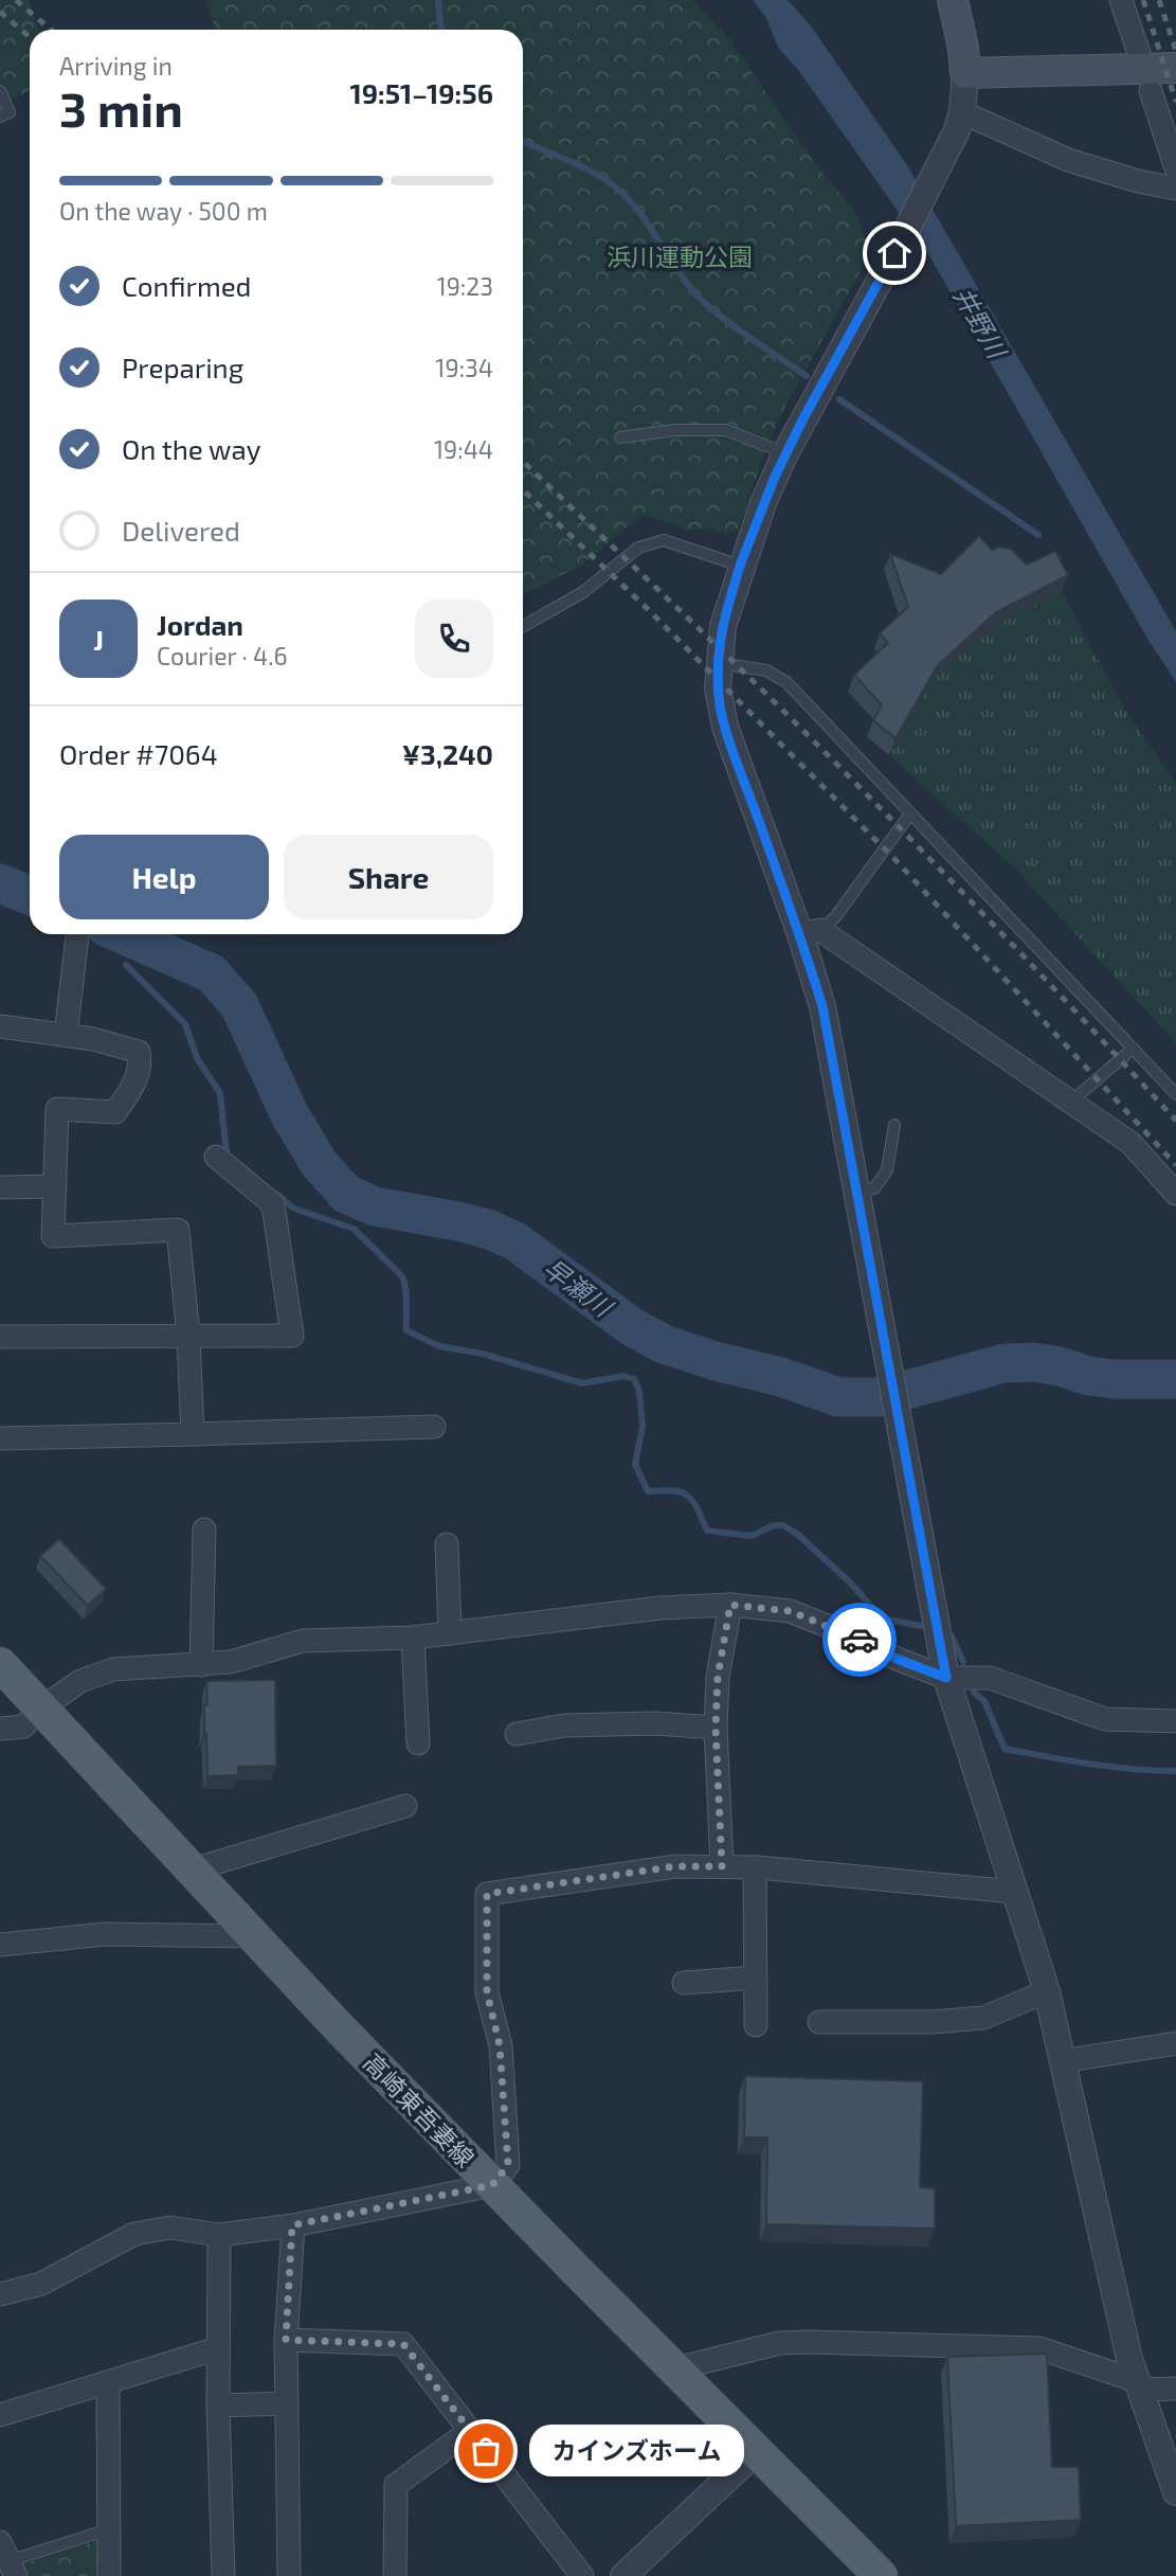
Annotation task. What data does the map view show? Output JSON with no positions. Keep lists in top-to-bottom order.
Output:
{
  "streets": {
    "main road": ["高崎東吾妻線"]
  },
  "water": ["井野川", "早瀬川"],
  "parks": ["浜川運動公園"],
  "places": ["カインズホーム"],
  "page": {
    "heading": ["3 min", "Arriving in", "19:51–19:56"],
    "panel": [
      "Jordan",
      "Courier · 4.6",
      "Order #7064",
      "¥3,240"
    ],
    "bar": "On the way · 500 m",
    "list": [
      ["Confirmed", "19:23"],
      ["Preparing", "19:34"],
      ["On the way", "19:44"],
      "Delivered"
    ],
    "round": "J",
    "buttons": ["Help", "Share"],
    "bubble": "カインズホーム"
  }
}
